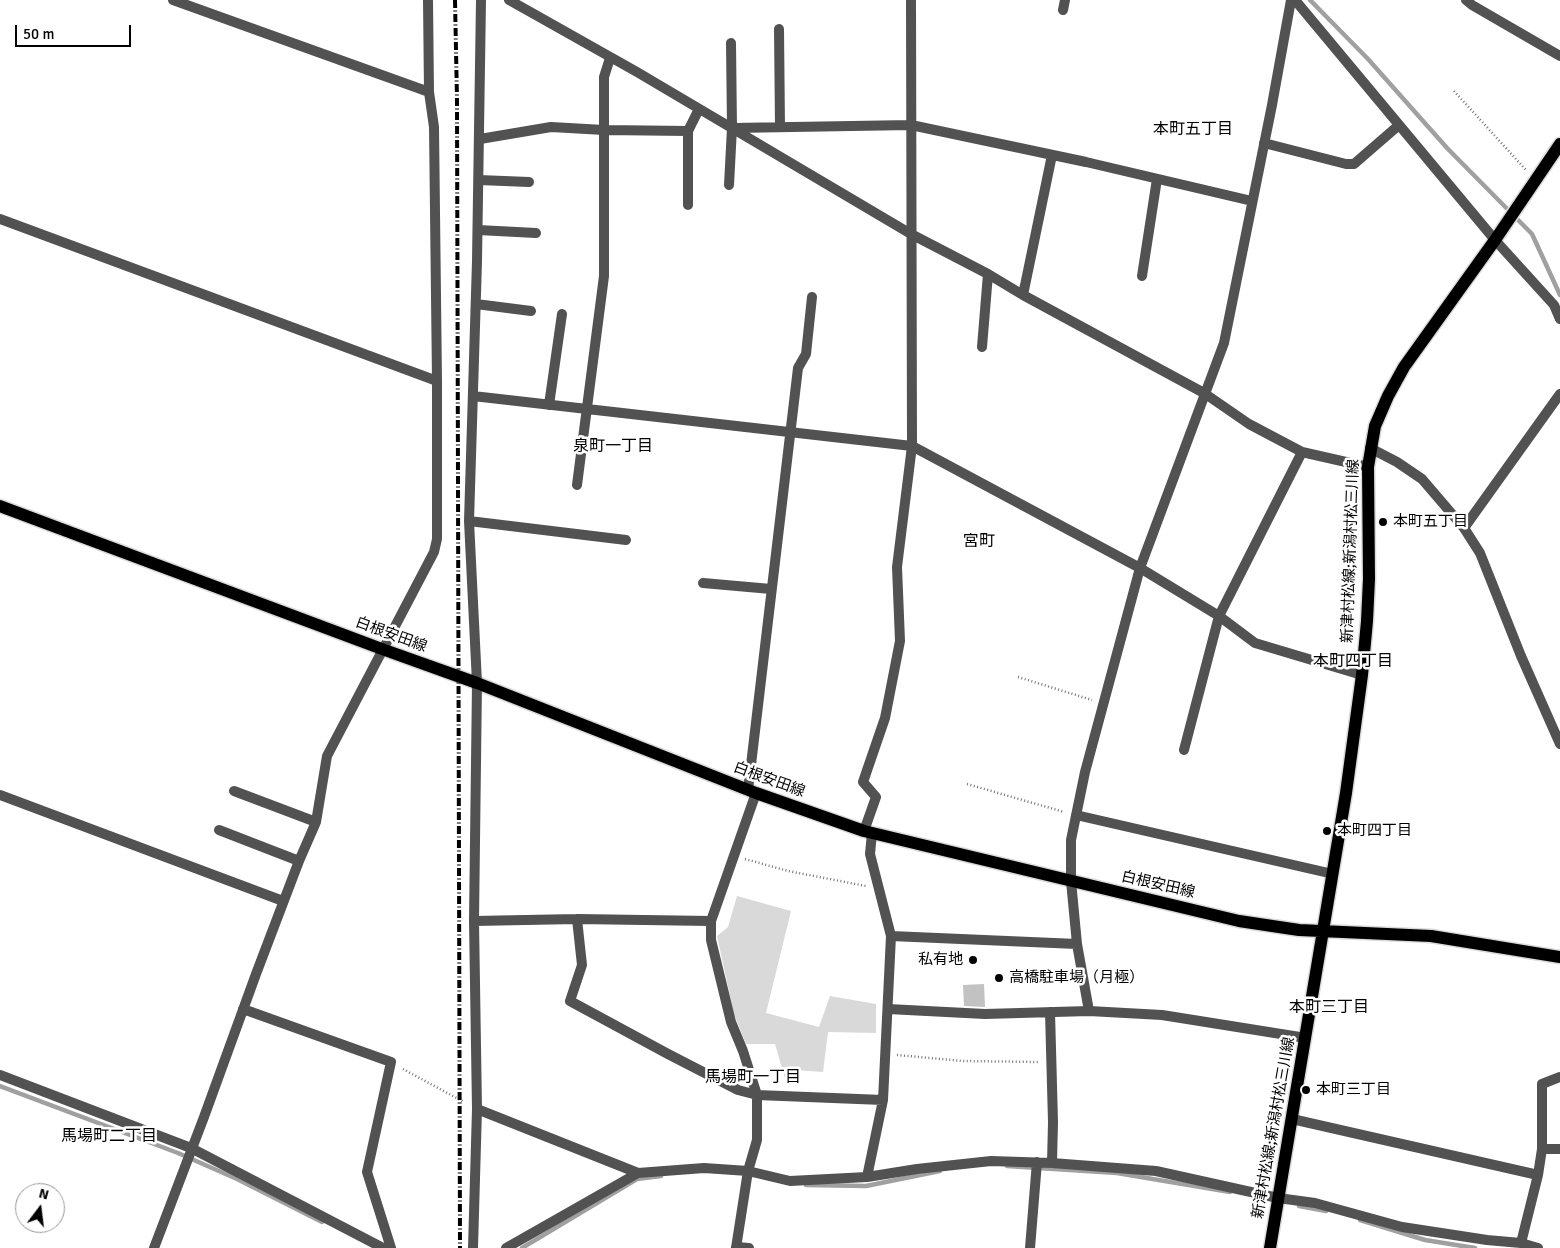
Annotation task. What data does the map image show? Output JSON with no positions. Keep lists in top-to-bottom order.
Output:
{
  "streets": {
    "main road": ["新津村松線;新潟村松三川線", "白根安田線"]
  },
  "crossings": [
    ["新津村松線;新潟村松三川線", "白根安田線"]
  ],
  "districts": [
    "本町五丁目",
    "泉町一丁目",
    "宮町",
    "本町四丁目",
    "本町三丁目",
    "馬場町一丁目",
    "馬場町二丁目"
  ],
  "places": [
    "本町五丁目",
    "本町四丁目",
    "私有地",
    "高橋駐車場（月極）",
    "本町三丁目"
  ],
  "scale_bar": "50 m",
  "north": "top"
}
